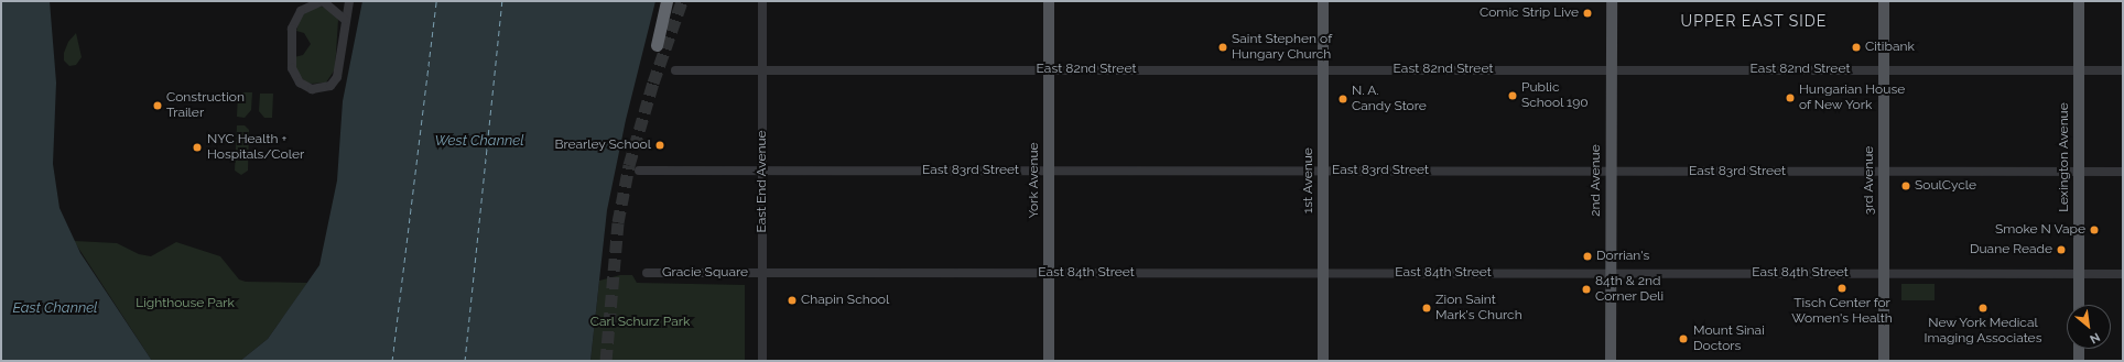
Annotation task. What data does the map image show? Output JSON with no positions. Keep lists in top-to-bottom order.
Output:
{
  "streets": {
    "main road": [
      "Lexington Avenue",
      "York Avenue",
      "1st Avenue",
      "2nd Avenue",
      "3rd Avenue"
    ],
    "street": [
      "East 82nd Street",
      "East 83rd Street",
      "East End Avenue",
      "Gracie Square",
      "East 84th Street"
    ]
  },
  "crossings": [
    ["East 82nd Street", "Lexington Avenue"],
    ["East 82nd Street", "York Avenue"],
    ["East 82nd Street", "1st Avenue"],
    ["East 82nd Street", "2nd Avenue"],
    ["East 82nd Street", "3rd Avenue"],
    ["East 82nd Street", "East End Avenue"],
    ["Lexington Avenue", "East 83rd Street"],
    ["Lexington Avenue", "East 84th Street"],
    ["East 83rd Street", "York Avenue"],
    ["East 83rd Street", "1st Avenue"],
    ["East 83rd Street", "2nd Avenue"],
    ["East 83rd Street", "3rd Avenue"],
    ["East 83rd Street", "East End Avenue"],
    ["York Avenue", "East 84th Street"],
    ["1st Avenue", "East 84th Street"],
    ["2nd Avenue", "East 84th Street"],
    ["3rd Avenue", "East 84th Street"],
    ["East End Avenue", "Gracie Square"],
    ["East End Avenue", "East 84th Street"],
    ["Gracie Square", "East 84th Street"]
  ],
  "districts": ["UPPER EAST SIDE"],
  "water": ["West Channel", "East Channel"],
  "parks": ["Lighthouse Park", "Carl Schurz Park"],
  "places": [
    "Comic Strip Live",
    "Saint Stephen of Hungary Church",
    "Citibank",
    "Public School 190",
    "Hungarian House of New York",
    "N. A. Candy Store",
    "Construction Trailer",
    "Brearley School",
    "NYC Health + Hospitals/Coler",
    "SoulCycle",
    "Smoke N Vape",
    "Duane Reade",
    "Dorrian's",
    "Tisch Center for Women's Health",
    "84th & 2nd Corner Deli",
    "Chapin School",
    "Zion Saint Mark's Church",
    "New York Medical Imaging Associates",
    "Mount Sinai Doctors"
  ],
  "north": "bottom right"
}
